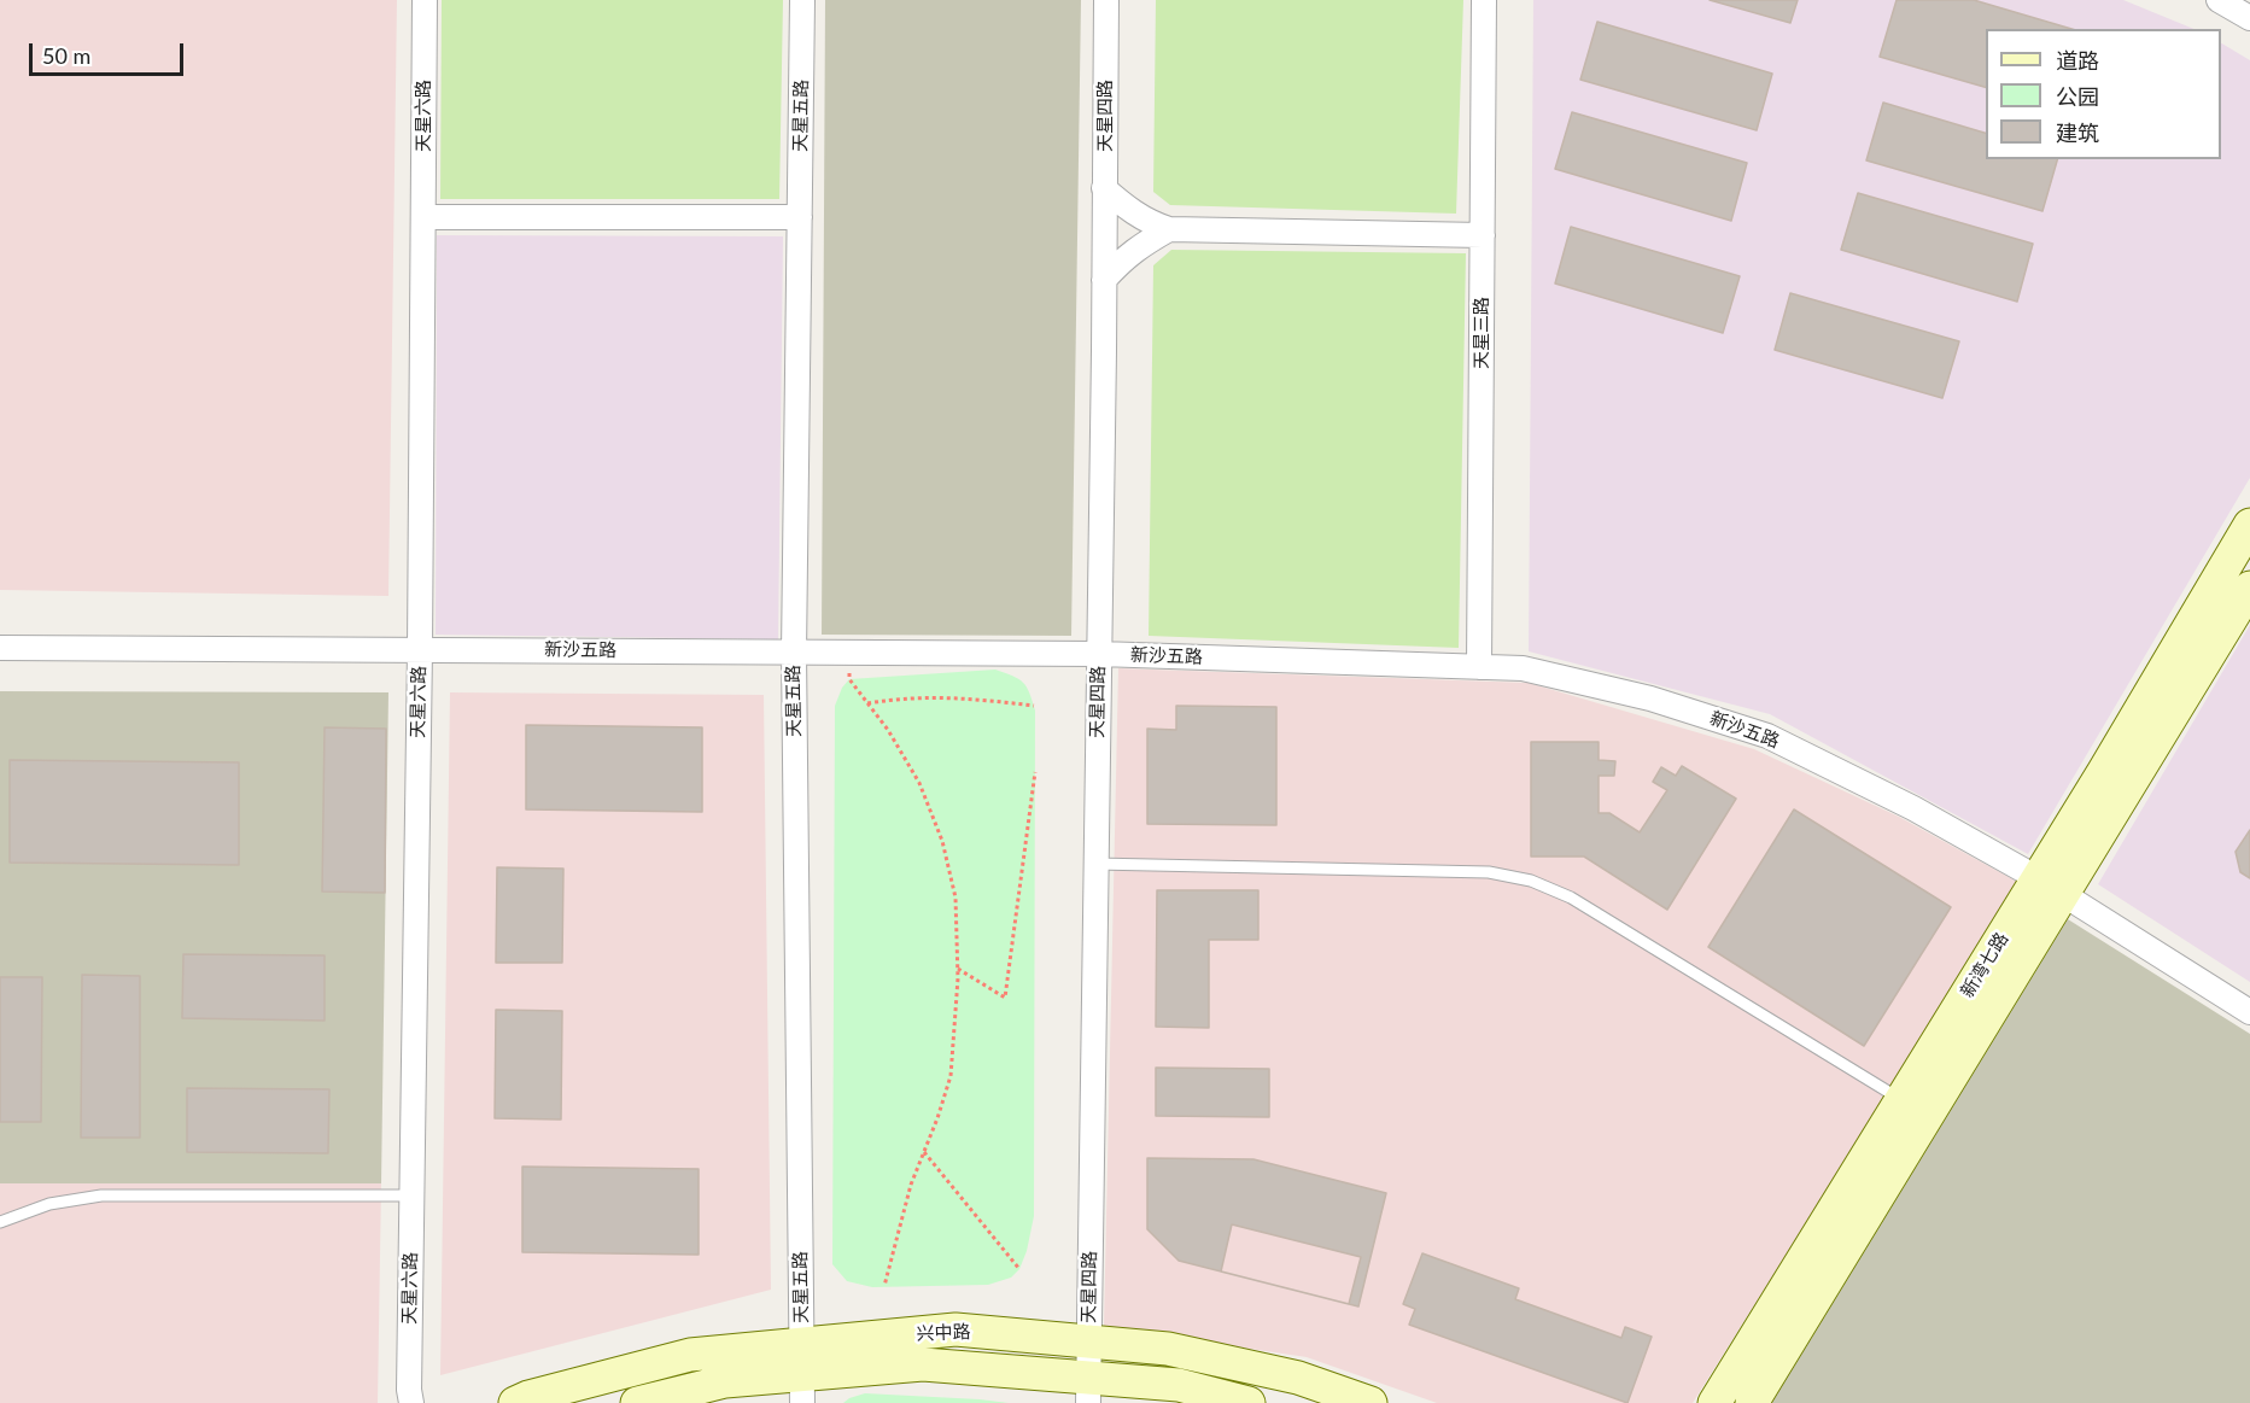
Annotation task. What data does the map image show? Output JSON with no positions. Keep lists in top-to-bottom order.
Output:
{
  "streets": {
    "street": [
      "天星六路",
      "天星五路",
      "天星四路",
      "天星三路",
      "新沙五路",
      "新湾七路",
      "兴中路"
    ]
  },
  "crossings": [
    ["天星六路", "新沙五路"],
    ["天星五路", "新沙五路"],
    ["天星五路", "兴中路"],
    ["天星四路", "新沙五路"],
    ["天星四路", "兴中路"],
    ["天星三路", "新沙五路"],
    ["新沙五路", "新湾七路"]
  ],
  "legend": ["道路", "公园", "建筑"],
  "scale_bar": "50 m"
}
